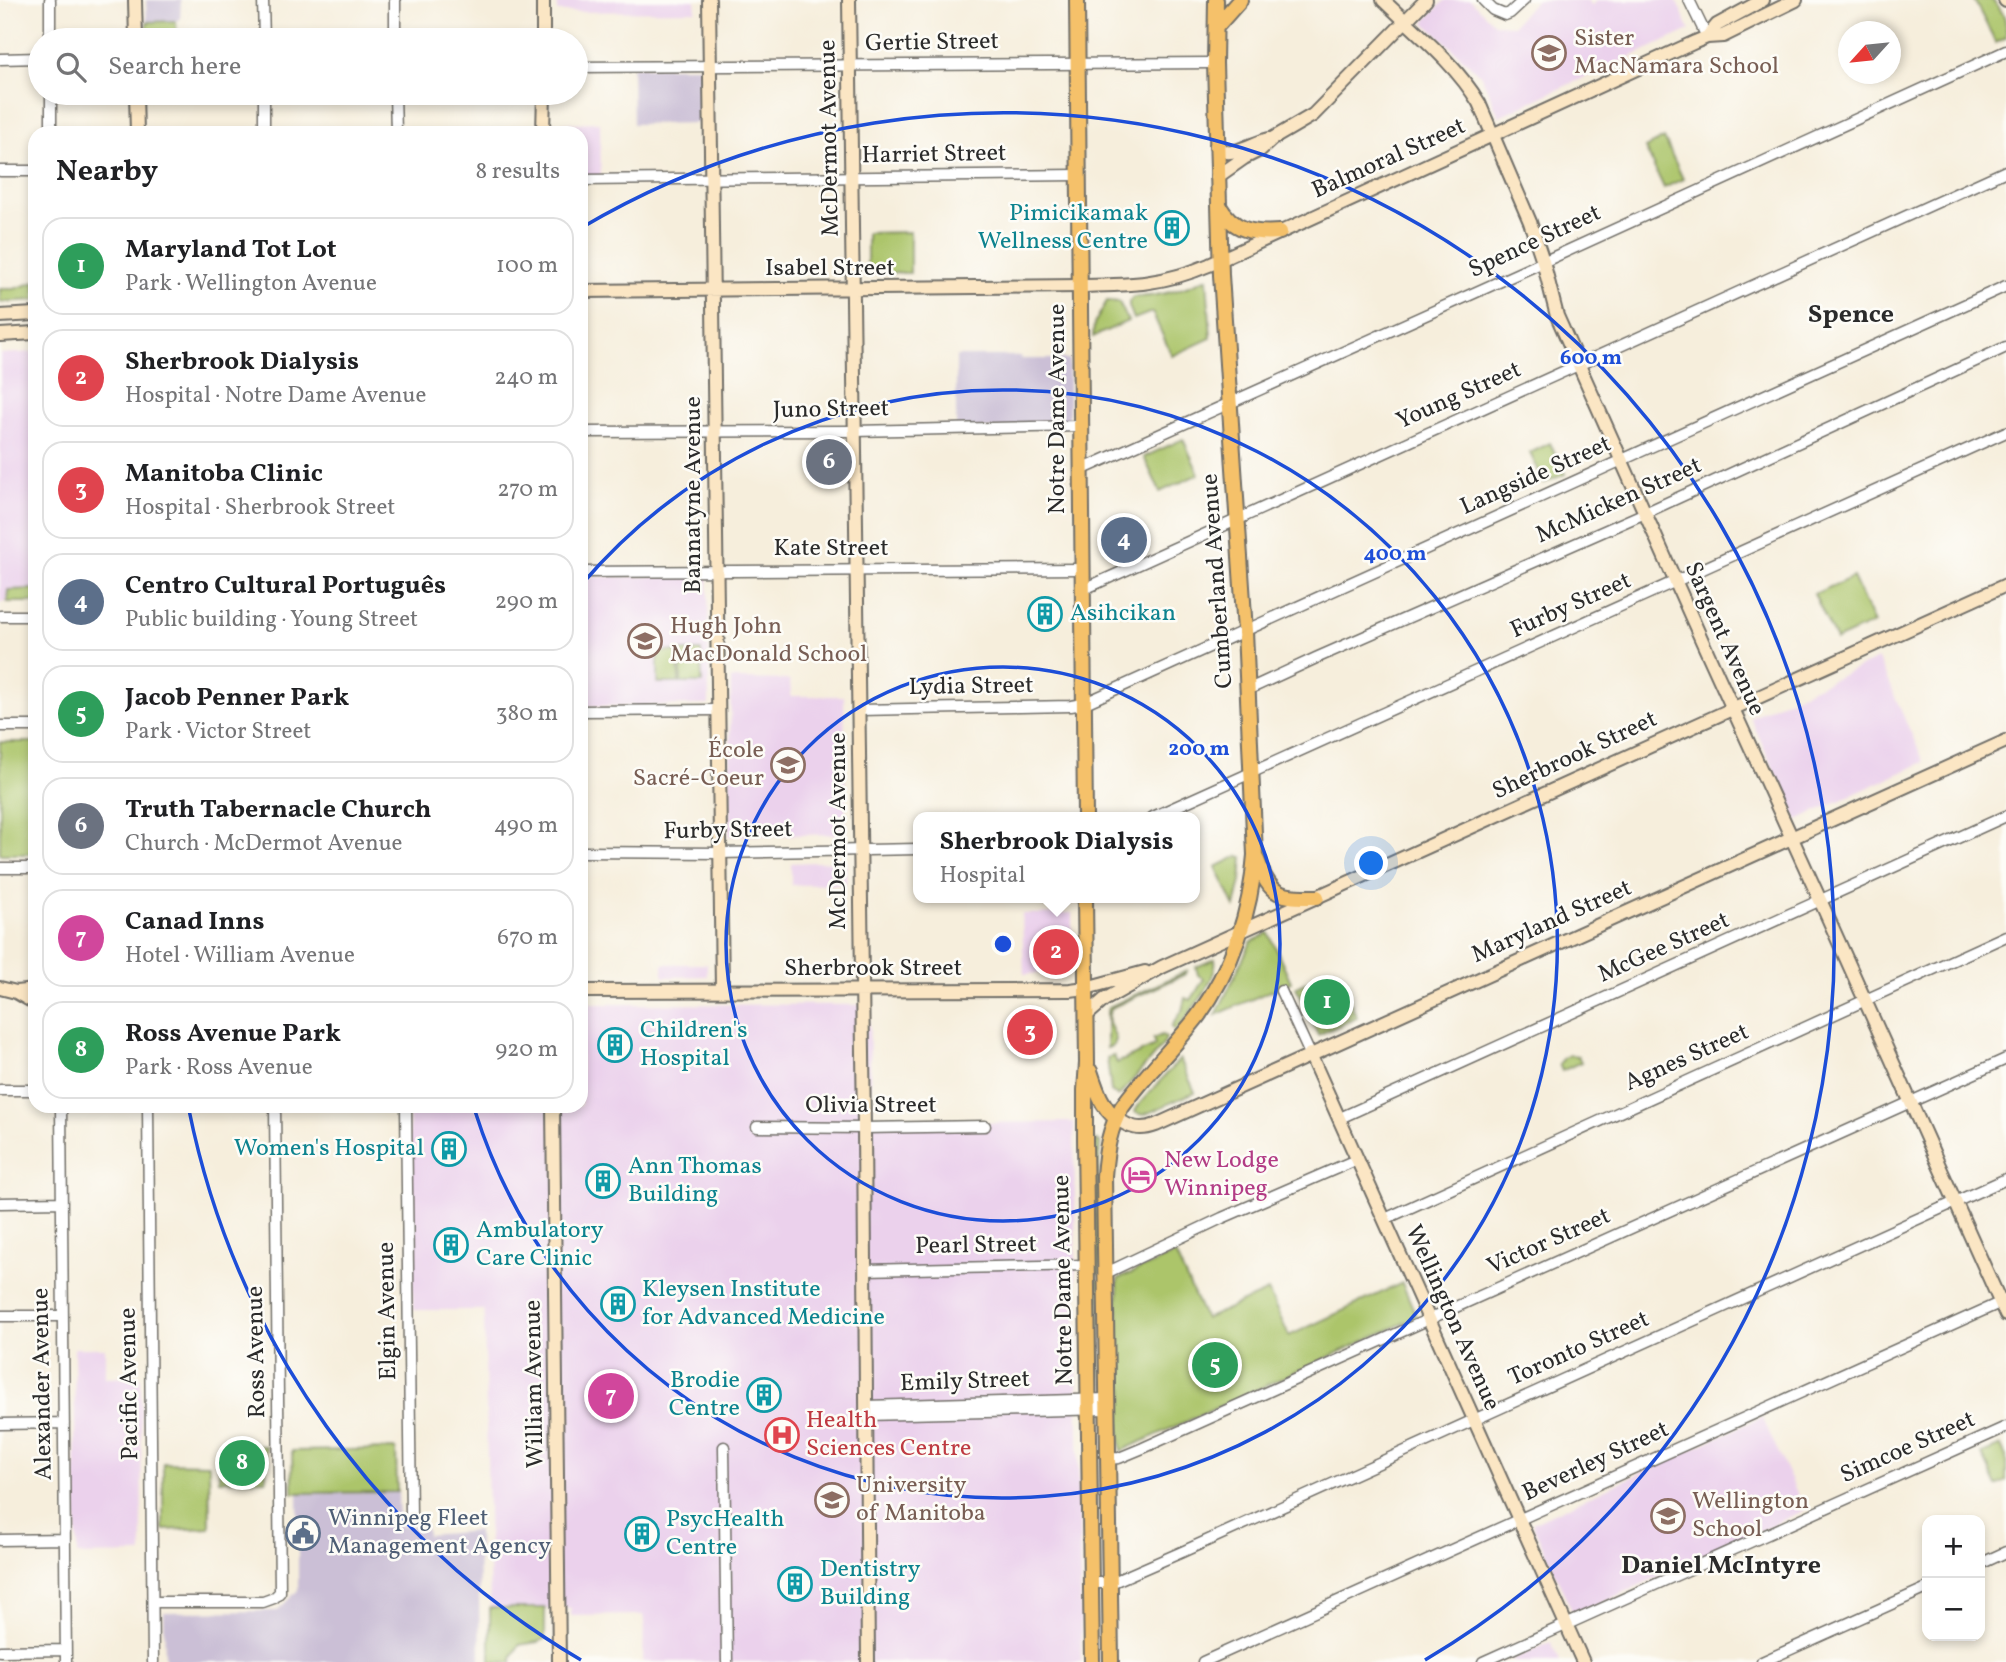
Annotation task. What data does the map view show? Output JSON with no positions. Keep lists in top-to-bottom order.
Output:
{
  "streets": {
    "main road": [
      "McDermot Avenue",
      "Balmoral Street",
      "Isabel Street",
      "Notre Dame Avenue",
      "Bannatyne Avenue",
      "Cumberland Avenue",
      "Sargent Avenue",
      "Sherbrook Street",
      "Maryland Street",
      "Wellington Avenue",
      "William Avenue"
    ],
    "street": [
      "Gertie Street",
      "Harriet Street",
      "Spence Street",
      "Young Street",
      "Juno Street",
      "Langside Street",
      "McMicken Street",
      "Kate Street",
      "Furby Street",
      "Lydia Street",
      "McGee Street",
      "Agnes Street",
      "Olivia Street",
      "Victor Street",
      "Pearl Street",
      "Elgin Avenue",
      "Toronto Street",
      "Ross Avenue",
      "Emily Street",
      "Alexander Avenue",
      "Pacific Avenue",
      "Simcoe Street",
      "Beverley Street"
    ]
  },
  "crossings": [
    ["Gertie Street", "McDermot Avenue"],
    ["Gertie Street", "Notre Dame Avenue"],
    ["Gertie Street", "Bannatyne Avenue"],
    ["Gertie Street", "Cumberland Avenue"],
    ["McDermot Avenue", "Harriet Street"],
    ["McDermot Avenue", "Isabel Street"],
    ["McDermot Avenue", "Juno Street"],
    ["McDermot Avenue", "Kate Street"],
    ["McDermot Avenue", "Furby Street"],
    ["McDermot Avenue", "Lydia Street"],
    ["McDermot Avenue", "Sherbrook Street"],
    ["McDermot Avenue", "Olivia Street"],
    ["McDermot Avenue", "Pearl Street"],
    ["McDermot Avenue", "Emily Street"],
    ["Harriet Street", "Notre Dame Avenue"],
    ["Harriet Street", "Bannatyne Avenue"],
    ["Balmoral Street", "Isabel Street"],
    ["Balmoral Street", "Notre Dame Avenue"],
    ["Balmoral Street", "Cumberland Avenue"],
    ["Balmoral Street", "Sargent Avenue"],
    ["Spence Street", "Notre Dame Avenue"],
    ["Spence Street", "Cumberland Avenue"],
    ["Spence Street", "Sargent Avenue"],
    ["Isabel Street", "Notre Dame Avenue"],
    ["Isabel Street", "Bannatyne Avenue"],
    ["Young Street", "Notre Dame Avenue"],
    ["Young Street", "Cumberland Avenue"],
    ["Young Street", "Sargent Avenue"],
    ["Notre Dame Avenue", "Juno Street"],
    ["Notre Dame Avenue", "Langside Street"],
    ["Notre Dame Avenue", "Kate Street"],
    ["Notre Dame Avenue", "Cumberland Avenue"],
    ["Notre Dame Avenue", "Lydia Street"],
    ["Notre Dame Avenue", "Sherbrook Street"],
    ["Notre Dame Avenue", "Maryland Street"],
    ["Notre Dame Avenue", "Victor Street"],
    ["Notre Dame Avenue", "Pearl Street"],
    ["Notre Dame Avenue", "Toronto Street"],
    ["Notre Dame Avenue", "Emily Street"],
    ["Juno Street", "Bannatyne Avenue"],
    ["Langside Street", "Cumberland Avenue"],
    ["Langside Street", "Sargent Avenue"],
    ["Langside Street", "Lydia Street"],
    ["Bannatyne Avenue", "Kate Street"],
    ["Bannatyne Avenue", "Furby Street"],
    ["Bannatyne Avenue", "Sherbrook Street"],
    ["McMicken Street", "Cumberland Avenue"],
    ["McMicken Street", "Sargent Avenue"],
    ["Cumberland Avenue", "Furby Street"],
    ["Cumberland Avenue", "Sherbrook Street"],
    ["Cumberland Avenue", "Maryland Street"],
    ["Furby Street", "Sargent Avenue"],
    ["Sargent Avenue", "Sherbrook Street"],
    ["Sargent Avenue", "Maryland Street"],
    ["Sargent Avenue", "McGee Street"],
    ["Sargent Avenue", "Agnes Street"],
    ["Sargent Avenue", "Victor Street"],
    ["Sargent Avenue", "Toronto Street"],
    ["Sargent Avenue", "Beverley Street"],
    ["Maryland Street", "Wellington Avenue"],
    ["McGee Street", "Wellington Avenue"],
    ["Agnes Street", "Wellington Avenue"],
    ["Victor Street", "Wellington Avenue"],
    ["Wellington Avenue", "Toronto Street"],
    ["Wellington Avenue", "Simcoe Street"],
    ["Wellington Avenue", "Beverley Street"],
    ["Ross Avenue", "Pacific Avenue"]
  ],
  "districts": ["Spence", "Daniel McIntyre"],
  "places": {
    "school or university": [
      "Sister MacNamara School",
      "Hugh John MacDonald School",
      "École Sacré-Coeur",
      "University of Manitoba",
      "Wellington School"
    ],
    "building": [
      "Pimicikamak Wellness Centre",
      "Asihcikan",
      "Children's Hospital",
      "Women's Hospital",
      "Ann Thomas Building",
      "Ambulatory Care Clinic",
      "Kleysen Institute for Advanced Medicine",
      "Brodie Centre",
      "PsycHealth Centre",
      "Dentistry Building"
    ],
    "hotel": ["New Lodge Winnipeg"],
    "hospital": ["Health Sciences Centre"],
    "public building": ["Winnipeg Fleet Management Agency"]
  },
  "north": "bottom left",
  "page": {
    "search": "Search here",
    "heading": ["Nearby", "8 results"],
    "list": [
      {
        "mark": "1",
        "name": "Maryland Tot Lot",
        "note": "Park · Wellington Avenue",
        "value": "100 m"
      },
      {
        "mark": "2",
        "name": "Sherbrook Dialysis",
        "note": "Hospital · Notre Dame Avenue",
        "value": "240 m"
      },
      {
        "mark": "3",
        "name": "Manitoba Clinic",
        "note": "Hospital · Sherbrook Street",
        "value": "270 m"
      },
      {
        "mark": "4",
        "name": "Centro Cultural Português",
        "note": "Public building · Young Street",
        "value": "290 m"
      },
      {
        "mark": "5",
        "name": "Jacob Penner Park",
        "note": "Park · Victor Street",
        "value": "380 m"
      },
      {
        "mark": "6",
        "name": "Truth Tabernacle Church",
        "note": "Church · McDermot Avenue",
        "value": "490 m"
      },
      {
        "mark": "7",
        "name": "Canad Inns",
        "note": "Hotel · William Avenue",
        "value": "670 m"
      },
      {
        "mark": "8",
        "name": "Ross Avenue Park",
        "note": "Park · Ross Avenue",
        "value": "920 m"
      }
    ],
    "pins": [
      "6",
      "4",
      "2",
      "1",
      "3",
      "5",
      "7",
      "8"
    ],
    "popup": ["Sherbrook Dialysis", "Hospital"],
    "map_buttons": ["+", "−"]
  },
  "rings": ["600 m", "400 m", "200 m"]
}
